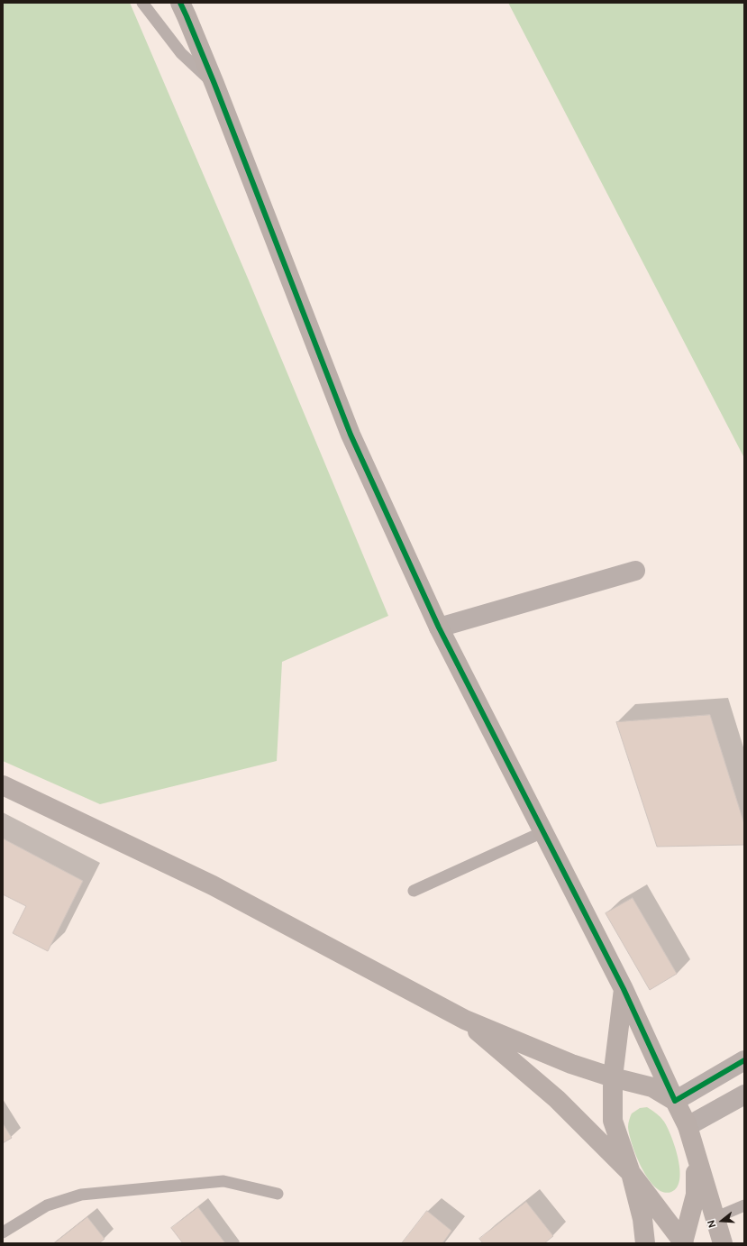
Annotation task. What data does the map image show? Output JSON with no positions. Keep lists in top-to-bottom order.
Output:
{
  "north": "left"
}
